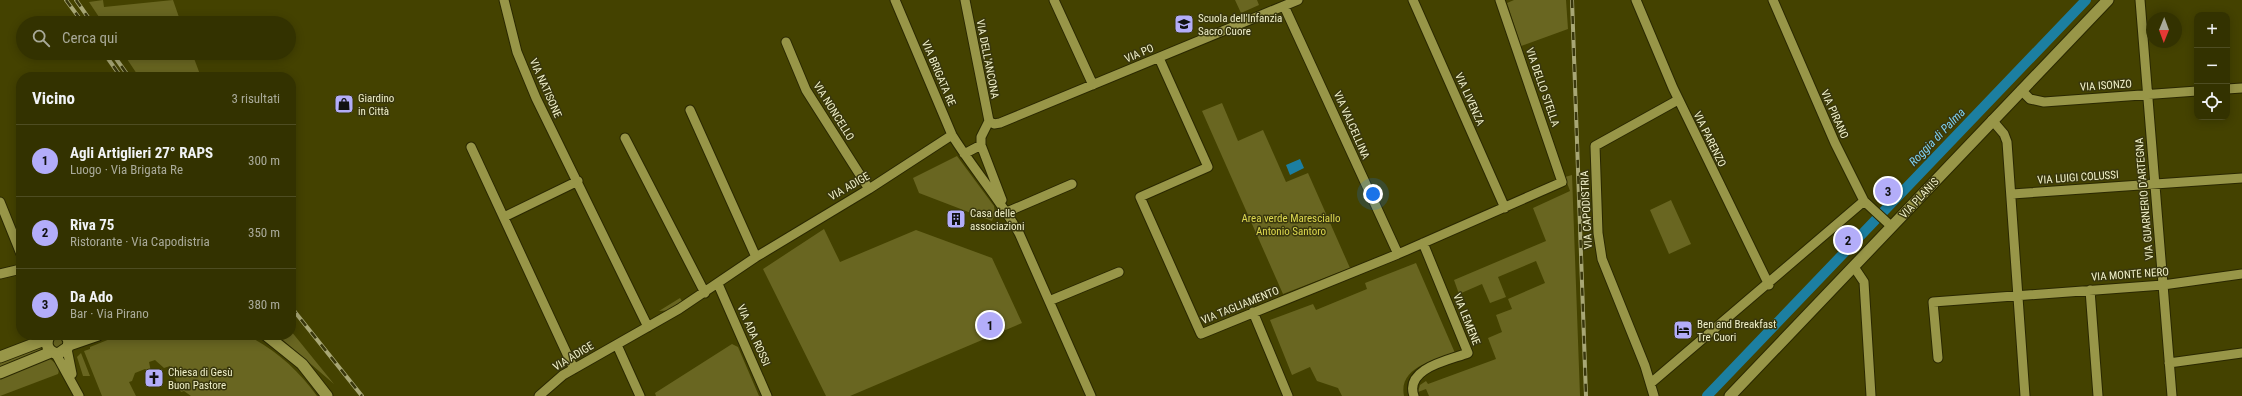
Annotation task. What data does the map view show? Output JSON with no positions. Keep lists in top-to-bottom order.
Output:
{
  "streets": {
    "street": [
      "VIA PO",
      "VIA DELL'ANCONA",
      "VIA BRIGATA RE",
      "VIA ISONZO",
      "VIA DELLO STELLA",
      "VIA NATISONE",
      "VIA LIVENZA",
      "VIA NONCELLO",
      "VIA PIRANO",
      "VIA VALCELLINA",
      "VIA PARENZO",
      "VIA LUIGI COLUSSI",
      "VIA ADIGE",
      "VIA PLANIS",
      "VIA GUARNERIO D'ARTEGNA",
      "VIA CAPODISTRIA",
      "VIA MONTE NERO",
      "VIA TAGLIAMENTO",
      "VIA LEMENE",
      "VIA ADA ROSSI"
    ]
  },
  "crossings": [
    ["VIA PO", "VIA DELL'ANCONA"],
    ["VIA PO", "VIA VALCELLINA"],
    ["VIA PO", "VIA TAGLIAMENTO"],
    ["VIA BRIGATA RE", "VIA ADIGE"],
    ["VIA ISONZO", "VIA PLANIS"],
    ["VIA ISONZO", "VIA GUARNERIO D'ARTEGNA"],
    ["VIA DELLO STELLA", "VIA TAGLIAMENTO"],
    ["VIA NATISONE", "VIA ADIGE"],
    ["VIA LIVENZA", "VIA TAGLIAMENTO"],
    ["VIA NONCELLO", "VIA ADIGE"],
    ["VIA PIRANO", "VIA PLANIS"],
    ["VIA VALCELLINA", "VIA TAGLIAMENTO"],
    ["VIA PARENZO", "VIA CAPODISTRIA"],
    ["VIA LUIGI COLUSSI", "VIA GUARNERIO D'ARTEGNA"],
    ["VIA ADIGE", "VIA ADA ROSSI"],
    ["VIA GUARNERIO D'ARTEGNA", "VIA MONTE NERO"],
    ["VIA TAGLIAMENTO", "VIA LEMENE"]
  ],
  "water": ["Roggia di Palma"],
  "parks": ["Area verde Maresciallo Antonio Santoro"],
  "places": {
    "school or university": ["Scuola dell'Infanzia Sacro Cuore"],
    "shop": ["Giardino in Città"],
    "building": ["Casa delle associazioni"],
    "hotel": ["Ben and Breakfast Tre Cuori"],
    "church": ["Chiesa di Gesù Buon Pastore"]
  },
  "north": "bottom",
  "page": {
    "map_buttons": ["+", "−"],
    "search": "Cerca qui",
    "heading": ["Vicino", "3 risultati"],
    "list": [
      {
        "mark": "1",
        "name": "Agli Artiglieri 27° RAPS",
        "note": "Luogo · Via Brigata Re",
        "value": "300 m"
      },
      {
        "mark": "2",
        "name": "Riva 75",
        "note": "Ristorante · Via Capodistria",
        "value": "350 m"
      },
      {
        "mark": "3",
        "name": "Da Ado",
        "note": "Bar · Via Pirano",
        "value": "380 m"
      }
    ],
    "pins": ["3", "2", "1"]
  }
}
